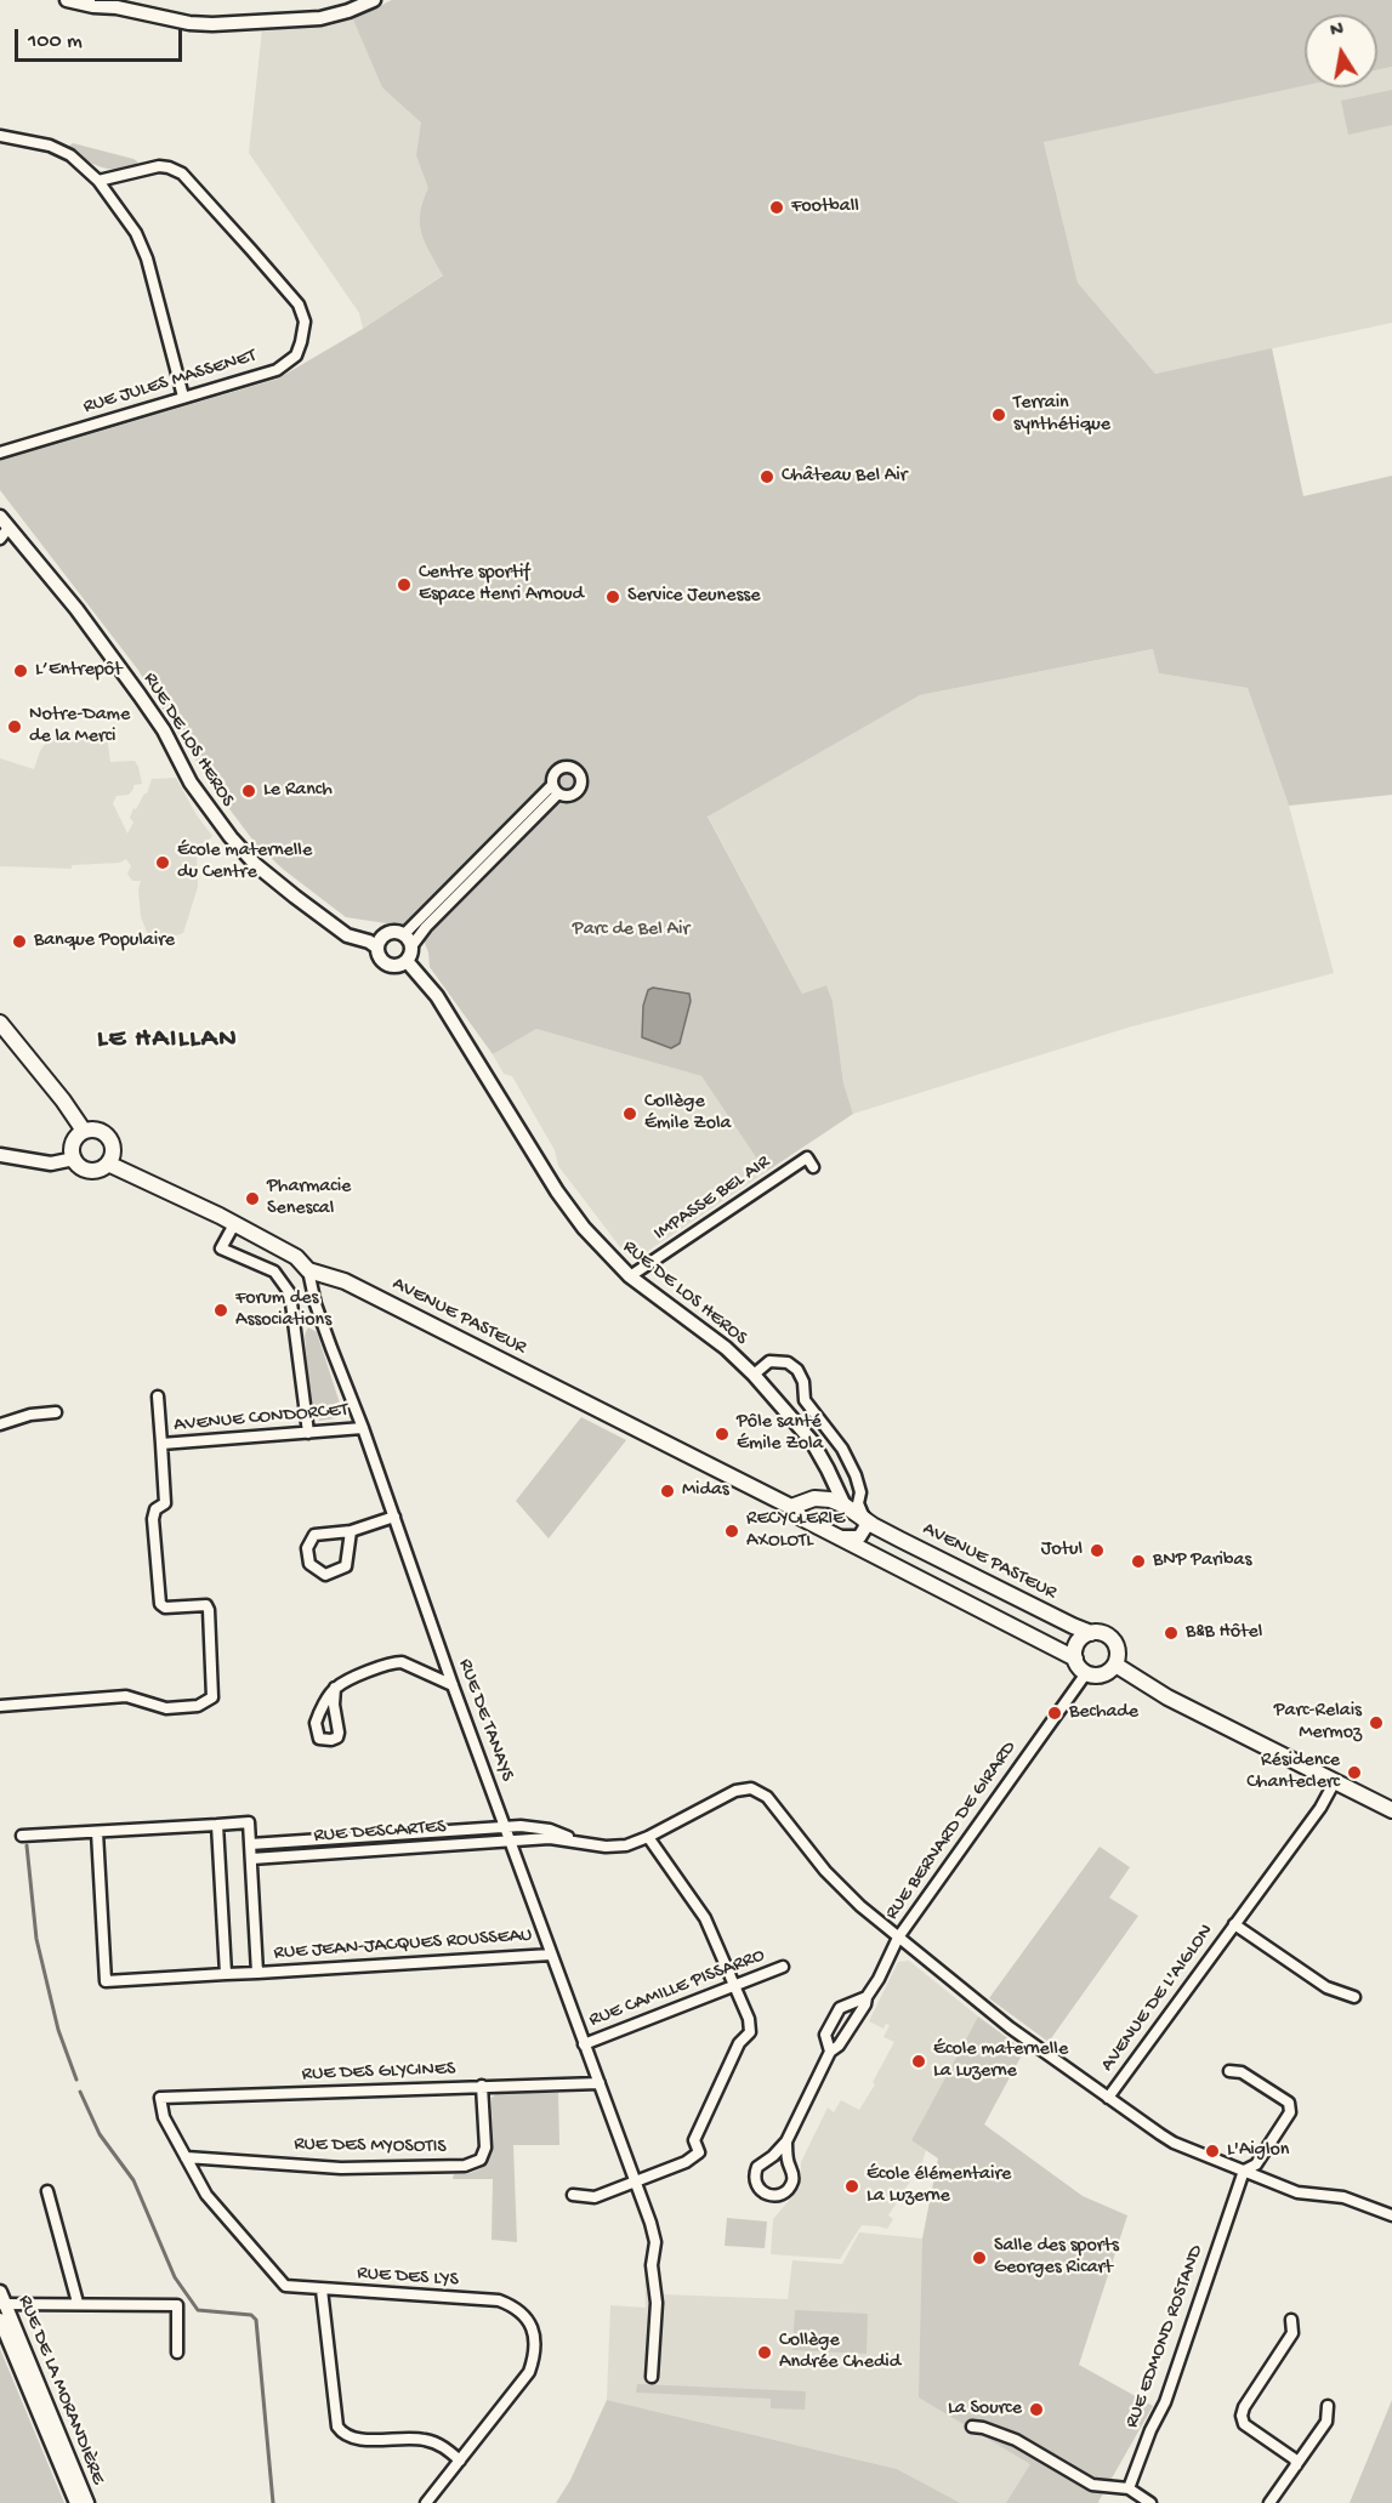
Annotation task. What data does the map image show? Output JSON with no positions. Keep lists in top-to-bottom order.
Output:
{
  "streets": {
    "main road": ["AVENUE PASTEUR"],
    "street": [
      "RUE JULES MASSENET",
      "RUE DE LOS HEROS",
      "IMPASSE BEL AIR",
      "AVENUE CONDORCET",
      "RUE DE TANAYS",
      "RUE BERNARD DE GIRARD",
      "RUE DESCARTES",
      "RUE JEAN-JACQUES ROUSSEAU",
      "RUE CAMILLE PISSARRO",
      "AVENUE DE L'AIGLON",
      "RUE DES GLYCINES",
      "RUE DES MYOSOTIS",
      "RUE DES LYS",
      "RUE EDMOND ROSTAND",
      "RUE DE LA MORANDIÈRE"
    ]
  },
  "crossings": [
    ["RUE DE LOS HEROS", "IMPASSE BEL AIR"],
    ["RUE DE LOS HEROS", "AVENUE PASTEUR"],
    ["AVENUE PASTEUR", "RUE DE TANAYS"],
    ["AVENUE PASTEUR", "RUE BERNARD DE GIRARD"],
    ["AVENUE CONDORCET", "RUE DE TANAYS"],
    ["RUE DE TANAYS", "RUE DESCARTES"],
    ["RUE DE TANAYS", "RUE JEAN-JACQUES ROUSSEAU"],
    ["RUE DE TANAYS", "RUE CAMILLE PISSARRO"],
    ["RUE DE TANAYS", "RUE DES GLYCINES"],
    ["RUE BERNARD DE GIRARD", "AVENUE DE L'AIGLON"],
    ["AVENUE DE L'AIGLON", "RUE EDMOND ROSTAND"],
    ["RUE DES GLYCINES", "RUE DES MYOSOTIS"],
    ["RUE DES GLYCINES", "RUE DES LYS"],
    ["RUE DES MYOSOTIS", "RUE DES LYS"]
  ],
  "districts": ["LE HAILLAN"],
  "parks": ["Parc de Bel Air"],
  "places": [
    "Football",
    "Terrain synthétique",
    "Château Bel Air",
    "Centre sportif Espace Henri Arnoud",
    "Service Jeunesse",
    "L’Entrepôt",
    "Notre-Dame de la Merci",
    "Le Ranch",
    "École maternelle du Centre",
    "Banque Populaire",
    "Collège Émile Zola",
    "Pharmacie Senescal",
    "Forum des Associations",
    "Pôle santé Émile Zola",
    "Midas",
    "RECYCLERIE AXOLOTL",
    "Jotul",
    "BNP Paribas",
    "B&B Hôtel",
    "Bechade",
    "Parc-Relais Mermoz",
    "Résidence Chanteclerc",
    "École maternelle La Luzerne",
    "L'Aiglon",
    "École élémentaire La Luzerne",
    "Salle des sports Georges Ricart",
    "Collège Andrée Chedid",
    "La Source"
  ],
  "scale_bar": "100 m",
  "north": "top"
}
